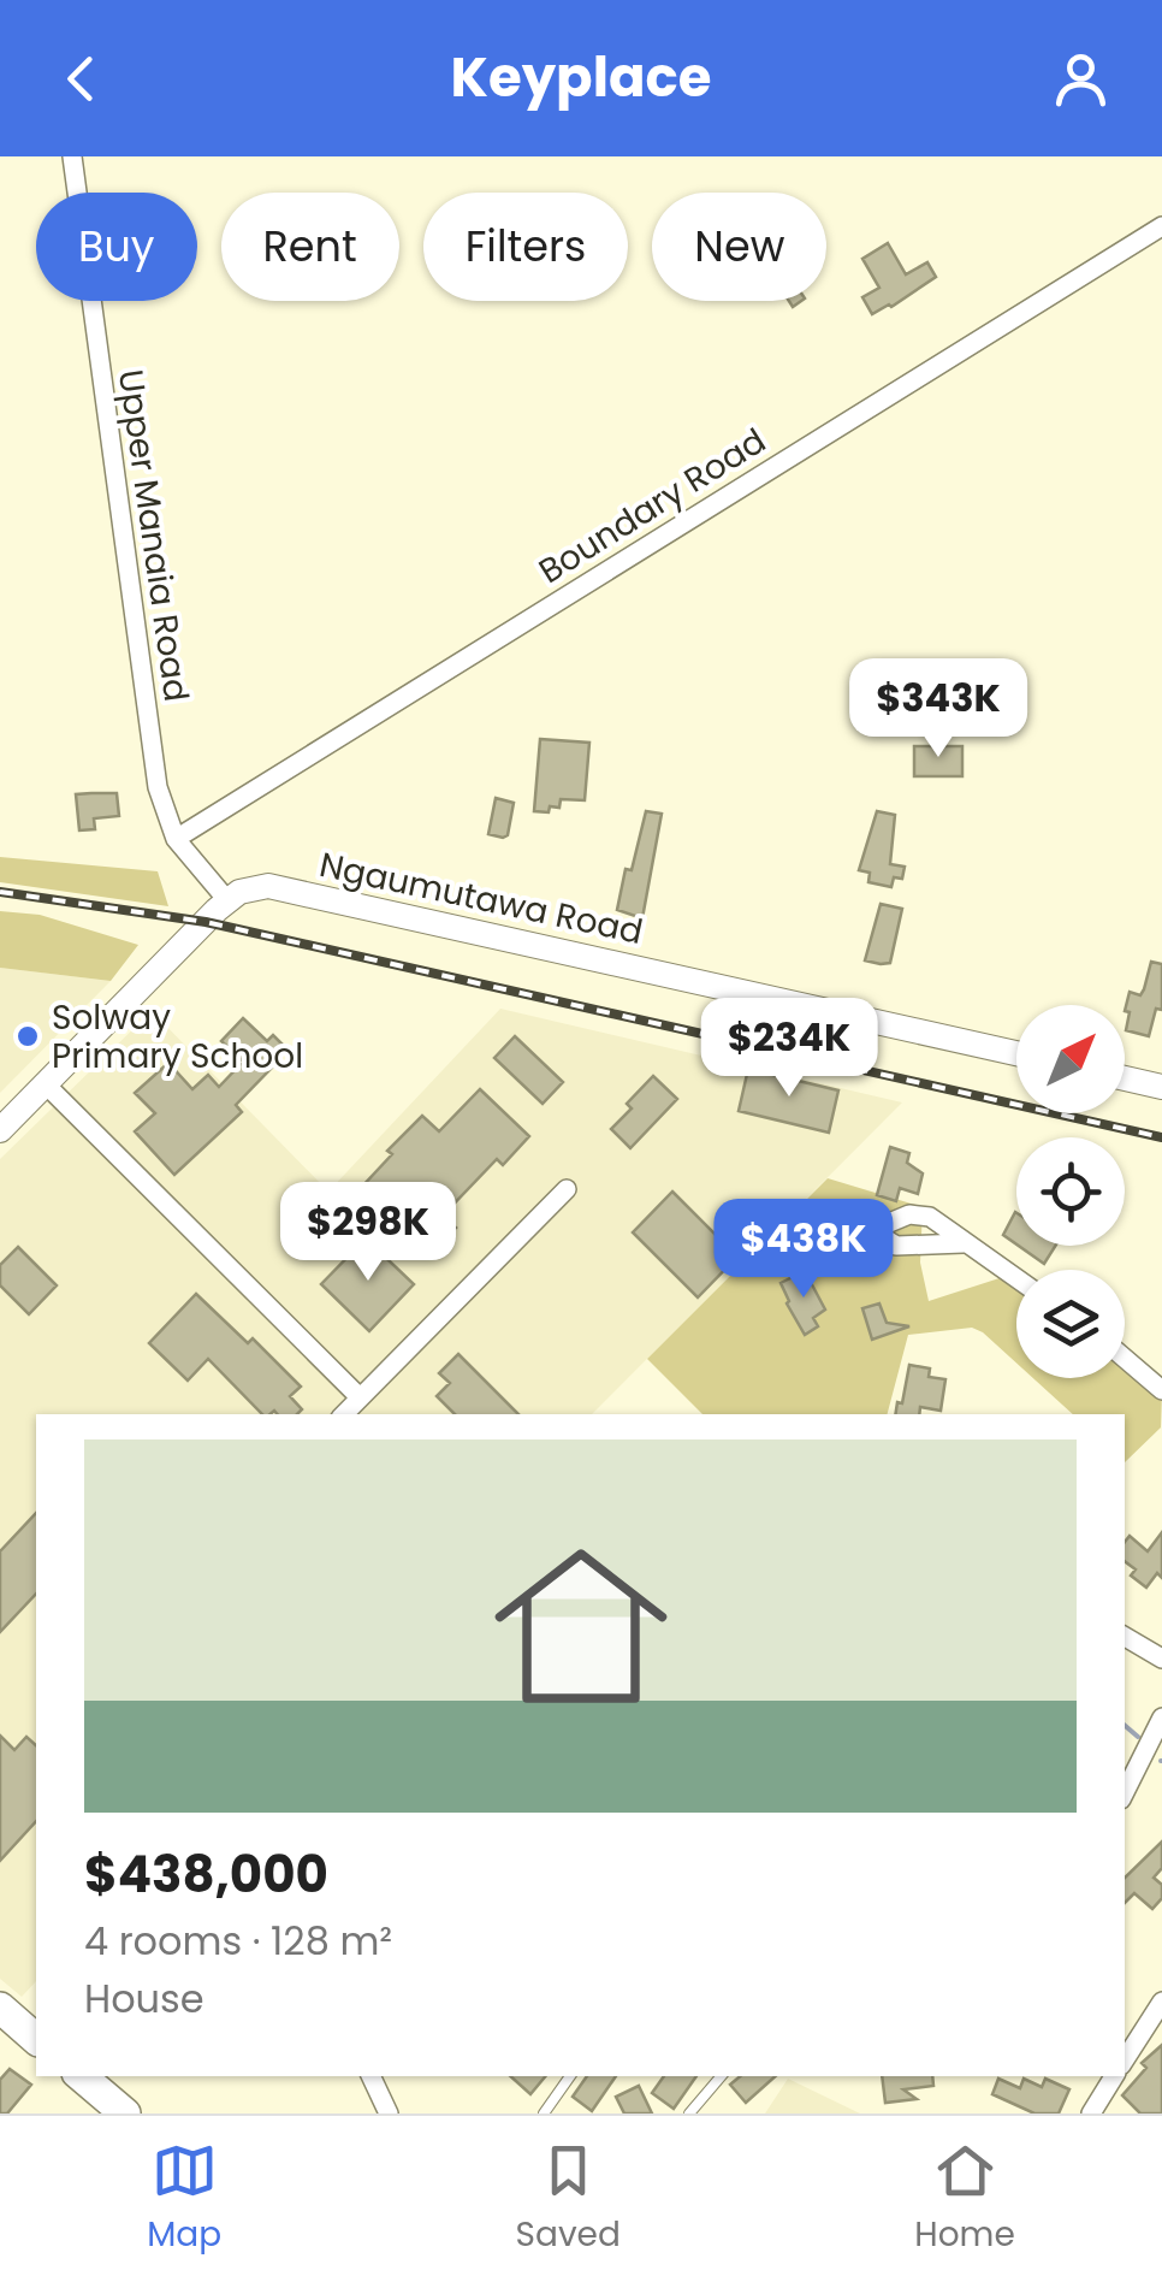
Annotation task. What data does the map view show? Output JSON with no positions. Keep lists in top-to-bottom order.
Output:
{
  "streets": {
    "main road": ["Ngaumutawa Road"],
    "street": ["Boundary Road", "Upper Manaia Road"]
  },
  "crossings": [
    ["Boundary Road", "Upper Manaia Road"],
    ["Upper Manaia Road", "Ngaumutawa Road"]
  ],
  "places": ["Solway Primary School"],
  "north": "top right",
  "page": {
    "header": "Keyplace",
    "chip": [
      "Buy",
      "Rent",
      "Filters",
      "New"
    ],
    "price": [
      "$343K",
      "$234K",
      "$298K",
      "$438K"
    ],
    "list": [
      {
        "name": "$438,000",
        "note": "4 rooms · 128 m² · House"
      }
    ],
    "tabs": ["Map", "Saved", "Home"]
  }
}
